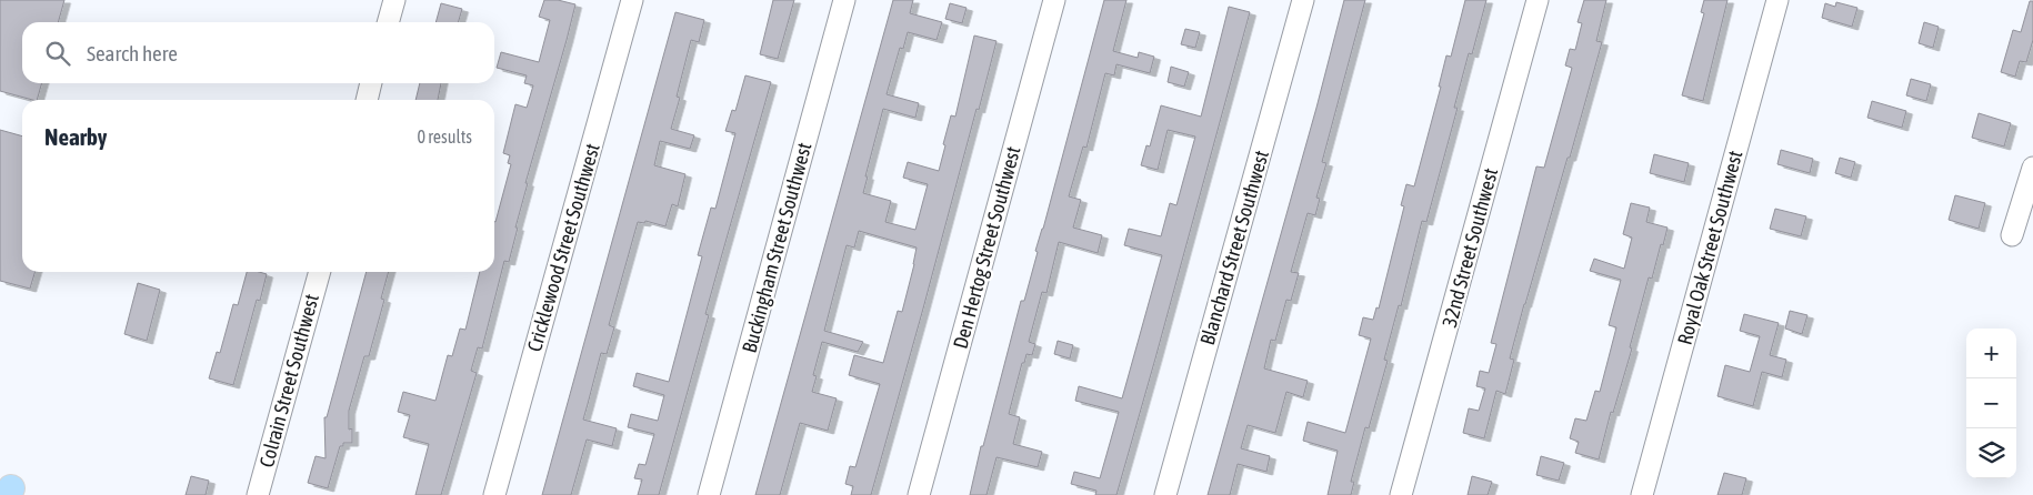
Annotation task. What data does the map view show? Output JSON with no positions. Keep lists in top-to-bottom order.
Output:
{
  "streets": {
    "street": [
      "Cricklewood Street Southwest",
      "Buckingham Street Southwest",
      "Den Hertog Street Southwest",
      "Blanchard Street Southwest",
      "32nd Street Southwest",
      "Royal Oak Street Southwest",
      "Colrain Street Southwest"
    ]
  },
  "page": {
    "search": "Search here",
    "heading": ["Nearby", "0 results"],
    "map_buttons": ["+", "−"]
  }
}
